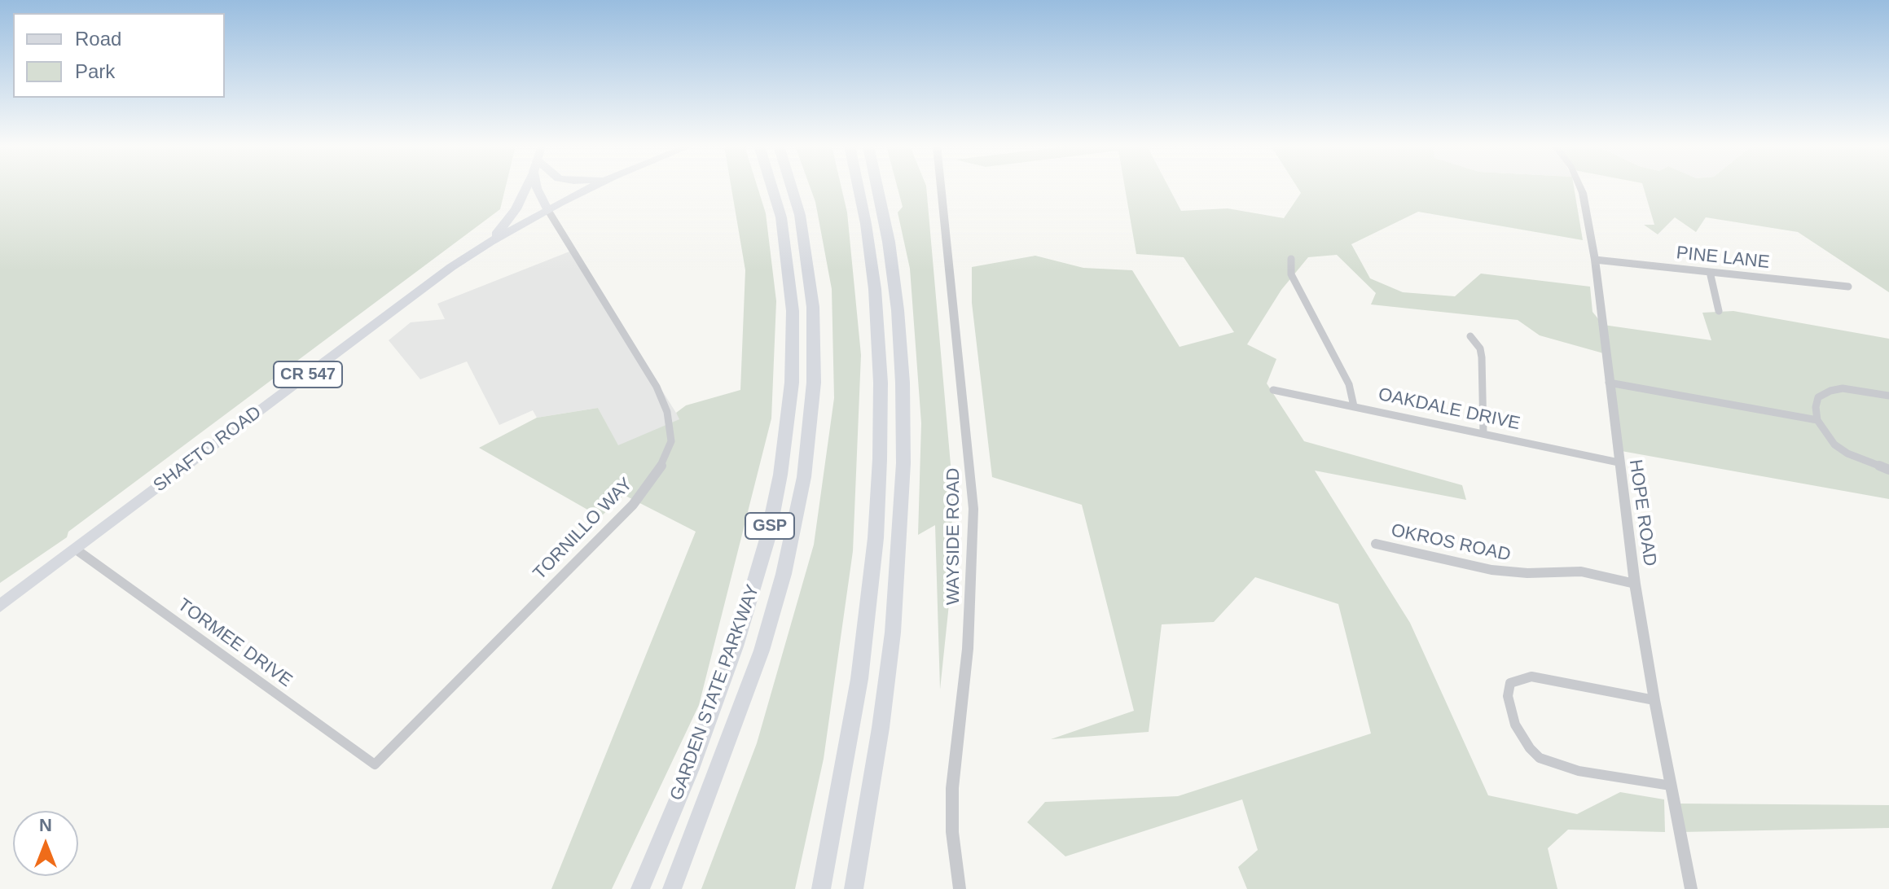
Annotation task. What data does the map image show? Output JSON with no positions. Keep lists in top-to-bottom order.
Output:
{
  "streets": {
    "highway": ["GSP", "GARDEN STATE PARKWAY"],
    "main road": ["CR 547", "SHAFTO ROAD"],
    "street": [
      "PINE LANE",
      "OAKDALE DRIVE",
      "HOPE ROAD",
      "TORNILLO WAY",
      "WAYSIDE ROAD",
      "OKROS ROAD",
      "TORMEE DRIVE"
    ]
  },
  "crossings": [
    ["PINE LANE", "HOPE ROAD"],
    ["CR 547", "SHAFTO ROAD"],
    ["CR 547", "TORNILLO WAY"],
    ["OAKDALE DRIVE", "HOPE ROAD"],
    ["SHAFTO ROAD", "TORNILLO WAY"],
    ["SHAFTO ROAD", "TORMEE DRIVE"],
    ["HOPE ROAD", "OKROS ROAD"],
    ["TORNILLO WAY", "TORMEE DRIVE"]
  ],
  "legend": ["Road", "Park"],
  "north": "top"
}
